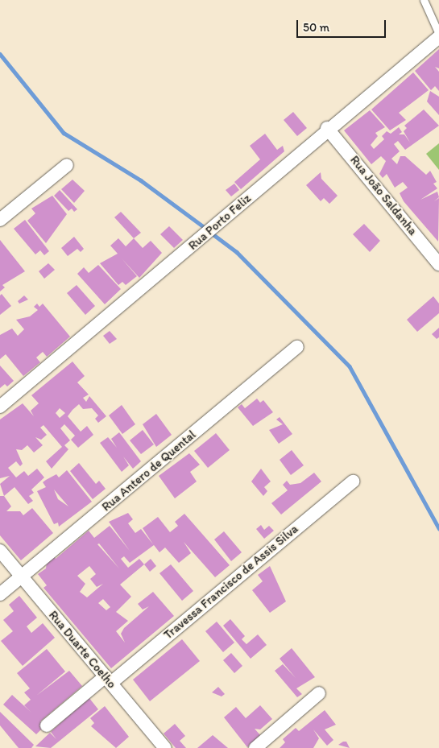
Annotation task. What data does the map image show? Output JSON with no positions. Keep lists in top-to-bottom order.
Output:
{
  "streets": {
    "street": [
      "Rua João Saldanha",
      "Rua Porto Feliz",
      "Rua Antero de Quental",
      "Travessa Francisco de Assis Silva",
      "Rua Duarte Coelho"
    ]
  },
  "crossings": [
    ["Rua João Saldanha", "Rua Porto Feliz"],
    ["Rua Antero de Quental", "Rua Duarte Coelho"],
    ["Travessa Francisco de Assis Silva", "Rua Duarte Coelho"]
  ],
  "scale_bar": "50 m"
}
